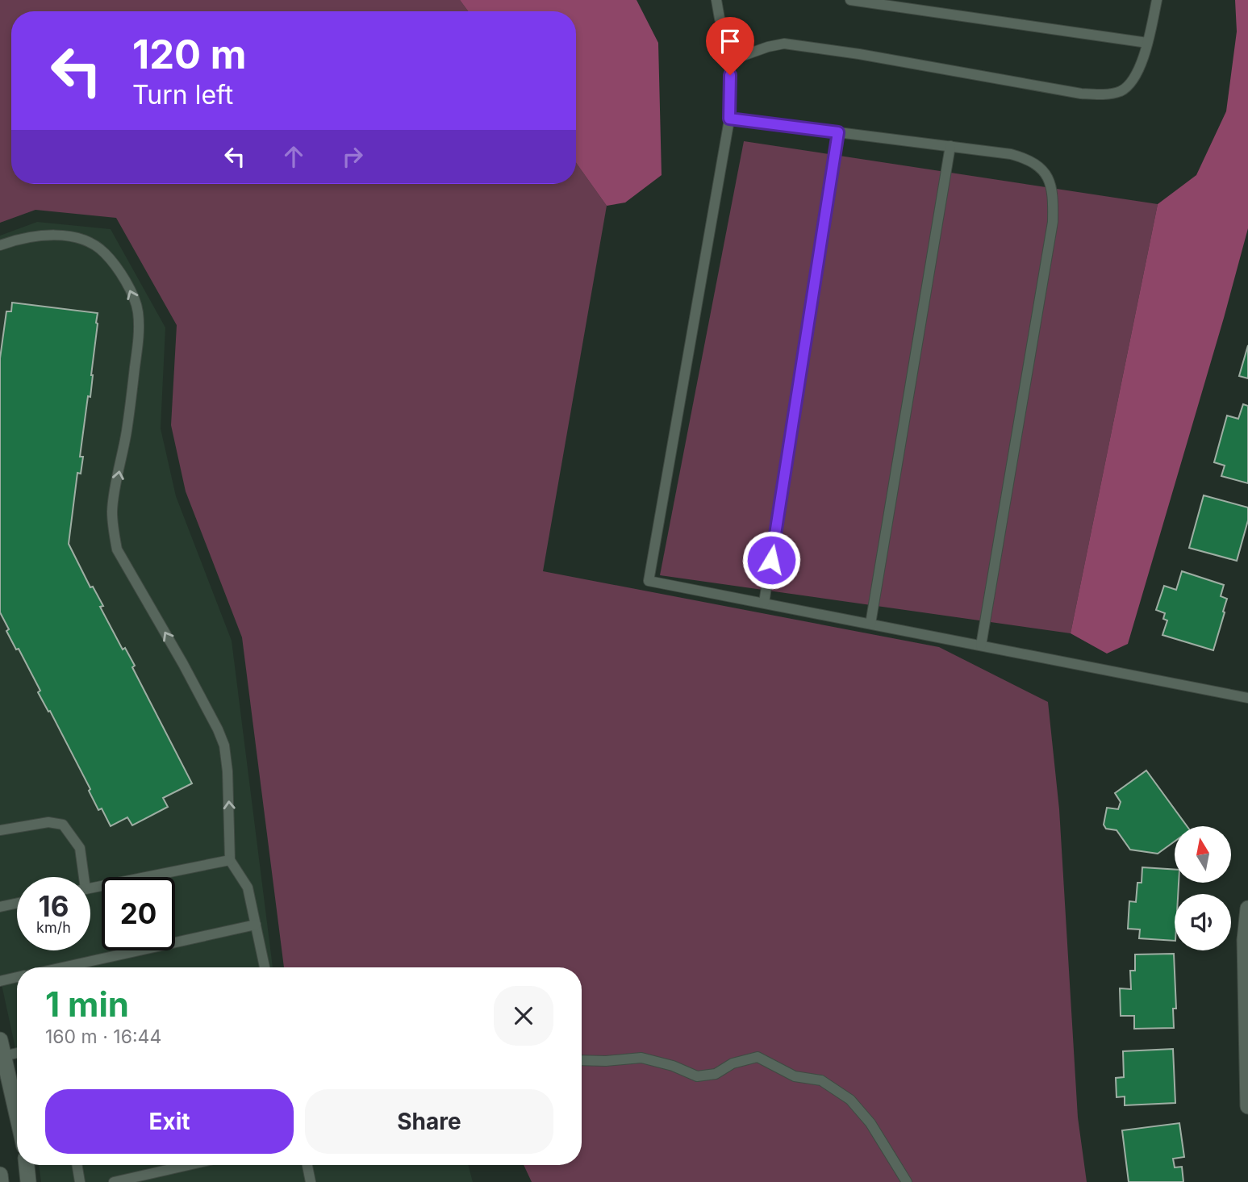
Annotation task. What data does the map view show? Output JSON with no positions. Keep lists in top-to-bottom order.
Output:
{
  "north": "top",
  "page": {
    "turn": ["120 m", "Turn left"],
    "speed": "16 km/h",
    "limit": "20",
    "heading": ["1 min", "160 m · 16:44"],
    "buttons": ["Exit", "Share"]
  }
}
